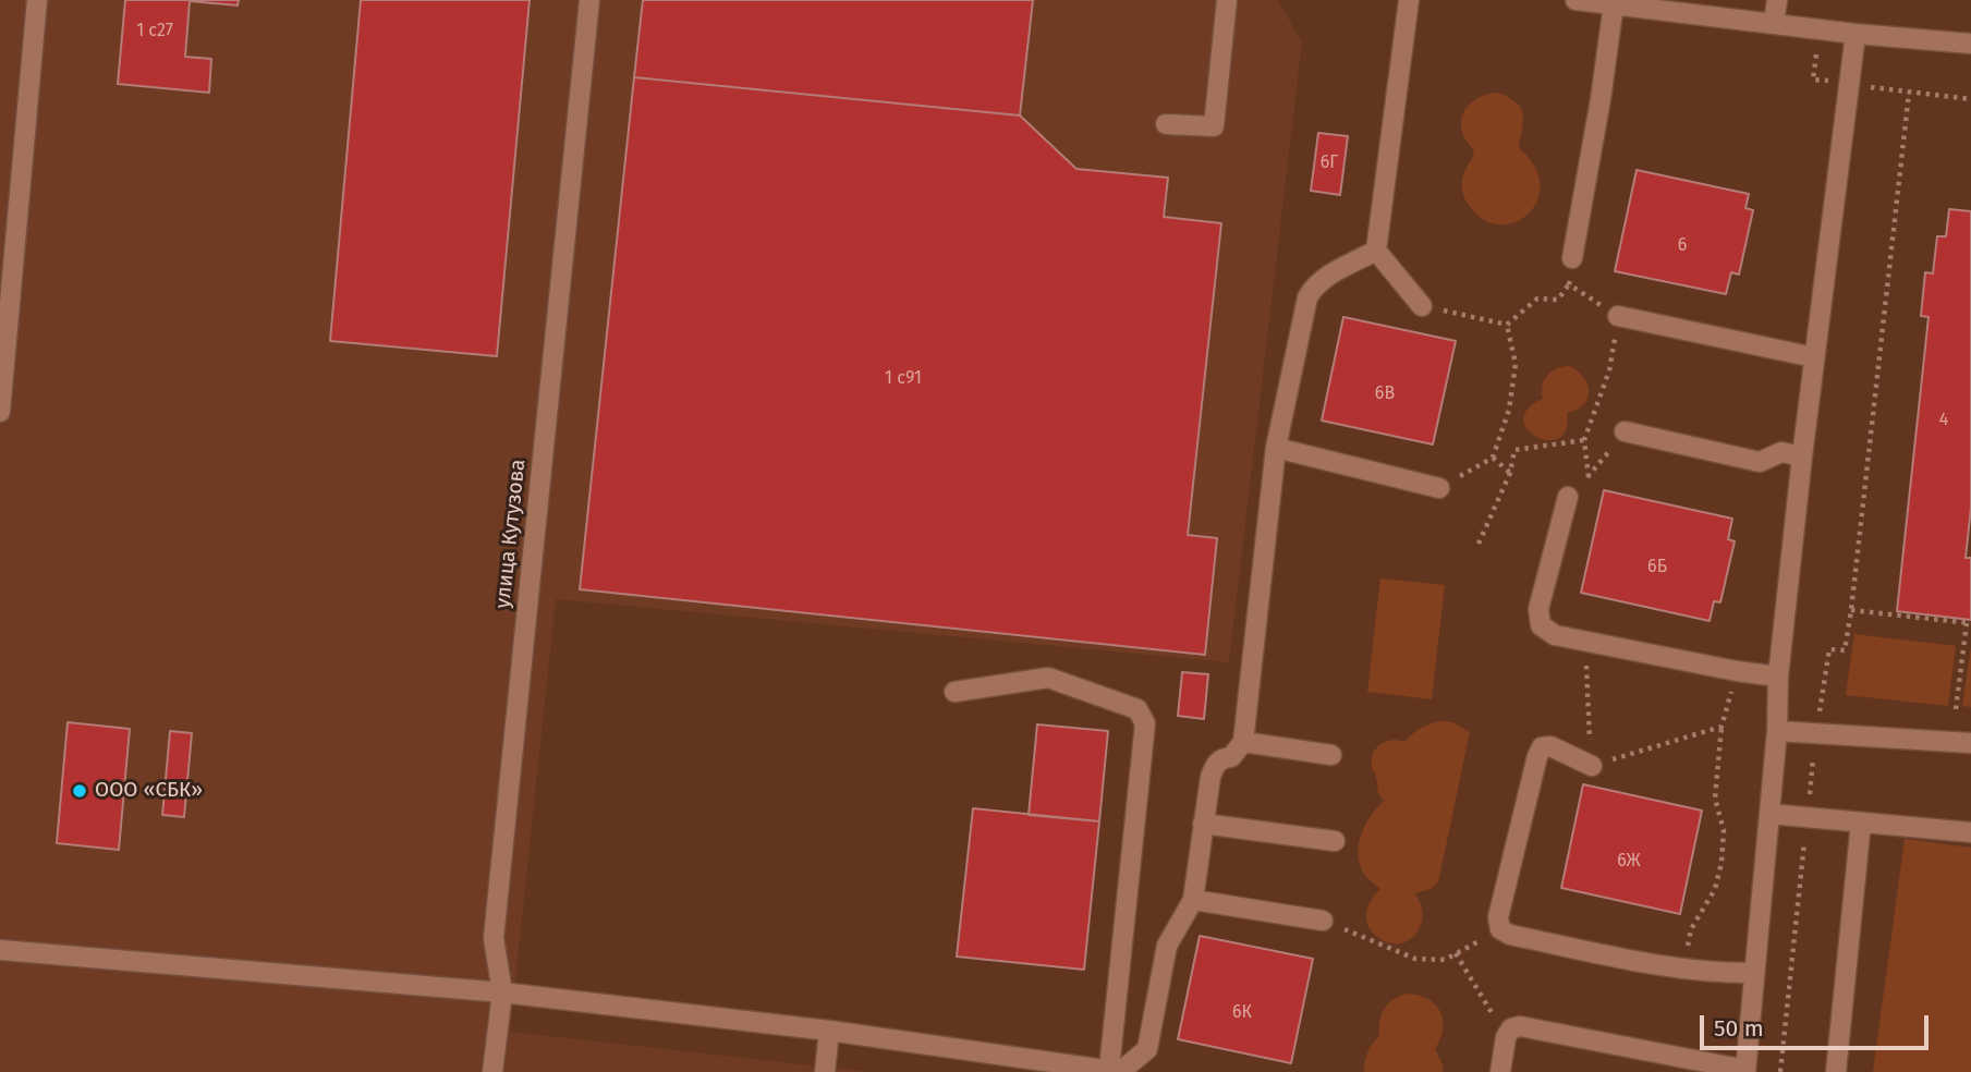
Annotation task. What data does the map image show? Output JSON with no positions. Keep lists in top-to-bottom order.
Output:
{
  "streets": {
    "street": ["улица Кутузова"]
  },
  "places": ["ООО «СБК»"],
  "house_numbers": [
    "1 с27",
    "6Г",
    "6",
    "1 с91",
    "6В",
    "4",
    "6Б",
    "6Ж",
    "6К"
  ],
  "scale_bar": "50 m"
}
